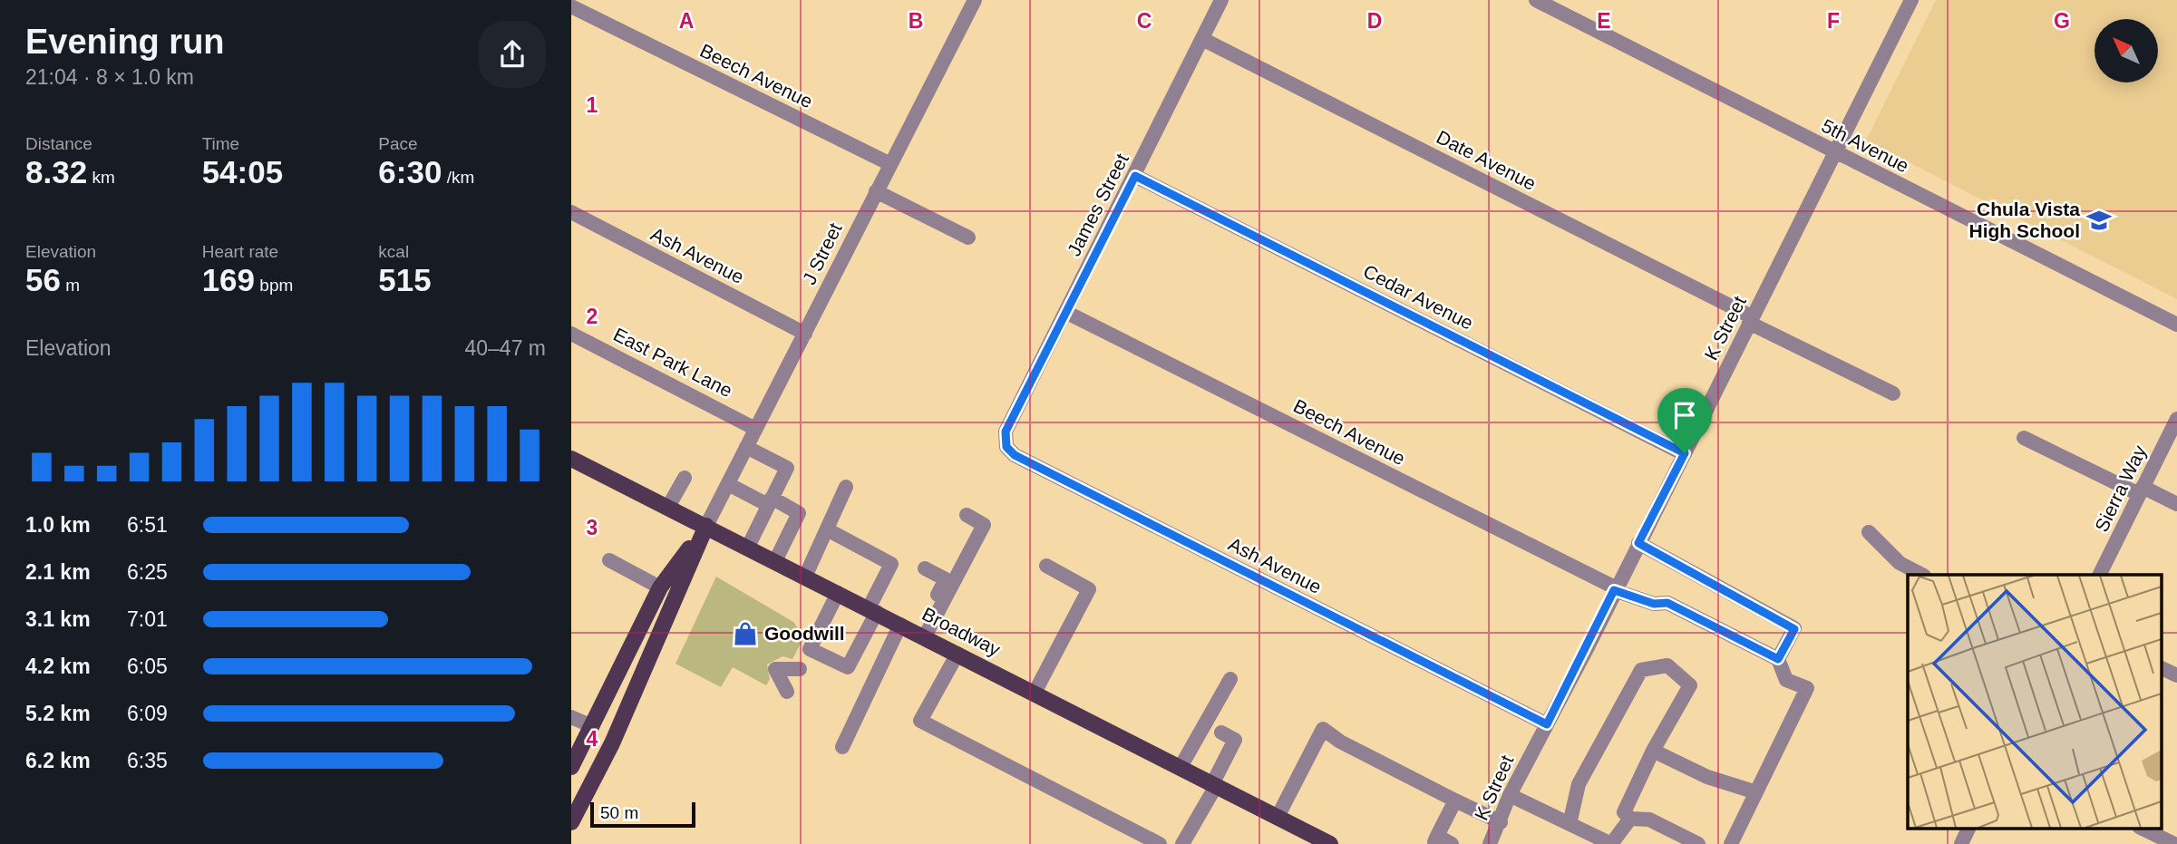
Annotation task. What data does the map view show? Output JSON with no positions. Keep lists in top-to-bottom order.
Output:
{
  "streets": {
    "main road": ["J Street", "Broadway"],
    "street": [
      "Beech Avenue",
      "5th Avenue",
      "Date Avenue",
      "James Street",
      "Ash Avenue",
      "Cedar Avenue",
      "K Street",
      "East Park Lane",
      "Sierra Way"
    ]
  },
  "crossings": [
    ["Beech Avenue", "James Street"],
    ["Beech Avenue", "J Street"],
    ["Beech Avenue", "K Street"],
    ["5th Avenue", "K Street"],
    ["Date Avenue", "James Street"],
    ["Date Avenue", "K Street"],
    ["James Street", "Ash Avenue"],
    ["James Street", "Cedar Avenue"],
    ["J Street", "Ash Avenue"],
    ["J Street", "East Park Lane"],
    ["J Street", "Broadway"],
    ["Ash Avenue", "K Street"],
    ["Cedar Avenue", "K Street"]
  ],
  "places": {
    "school or university": ["Chula Vista High School"],
    "shop": ["Goodwill"]
  },
  "scale_bar": "50 m",
  "north": "top left",
  "page": {
    "heading": ["Evening run", "21:04 · 8 × 1.0 km"],
    "stats": [
      ["Distance", "8.32 km"],
      ["Time", "54:05"],
      ["Pace", "6:30 /km"],
      ["Elevation", "56 m"],
      ["Heart rate", "169 bpm"],
      ["kcal", "515"]
    ],
    "chart": ["Elevation", "40–47 m"],
    "list": [
      {
        "name": "1.0 km",
        "note": "6:51"
      },
      {
        "name": "2.1 km",
        "note": "6:25"
      },
      {
        "name": "3.1 km",
        "note": "7:01"
      },
      {
        "name": "4.2 km",
        "note": "6:05"
      },
      {
        "name": "5.2 km",
        "note": "6:09"
      },
      {
        "name": "6.2 km",
        "note": "6:35"
      }
    ],
    "scale": "50 m"
  },
  "grid": {
    "columns": [
      "A",
      "B",
      "C",
      "D",
      "E",
      "F",
      "G"
    ],
    "rows": [
      "1",
      "2",
      "3",
      "4"
    ]
  }
}
